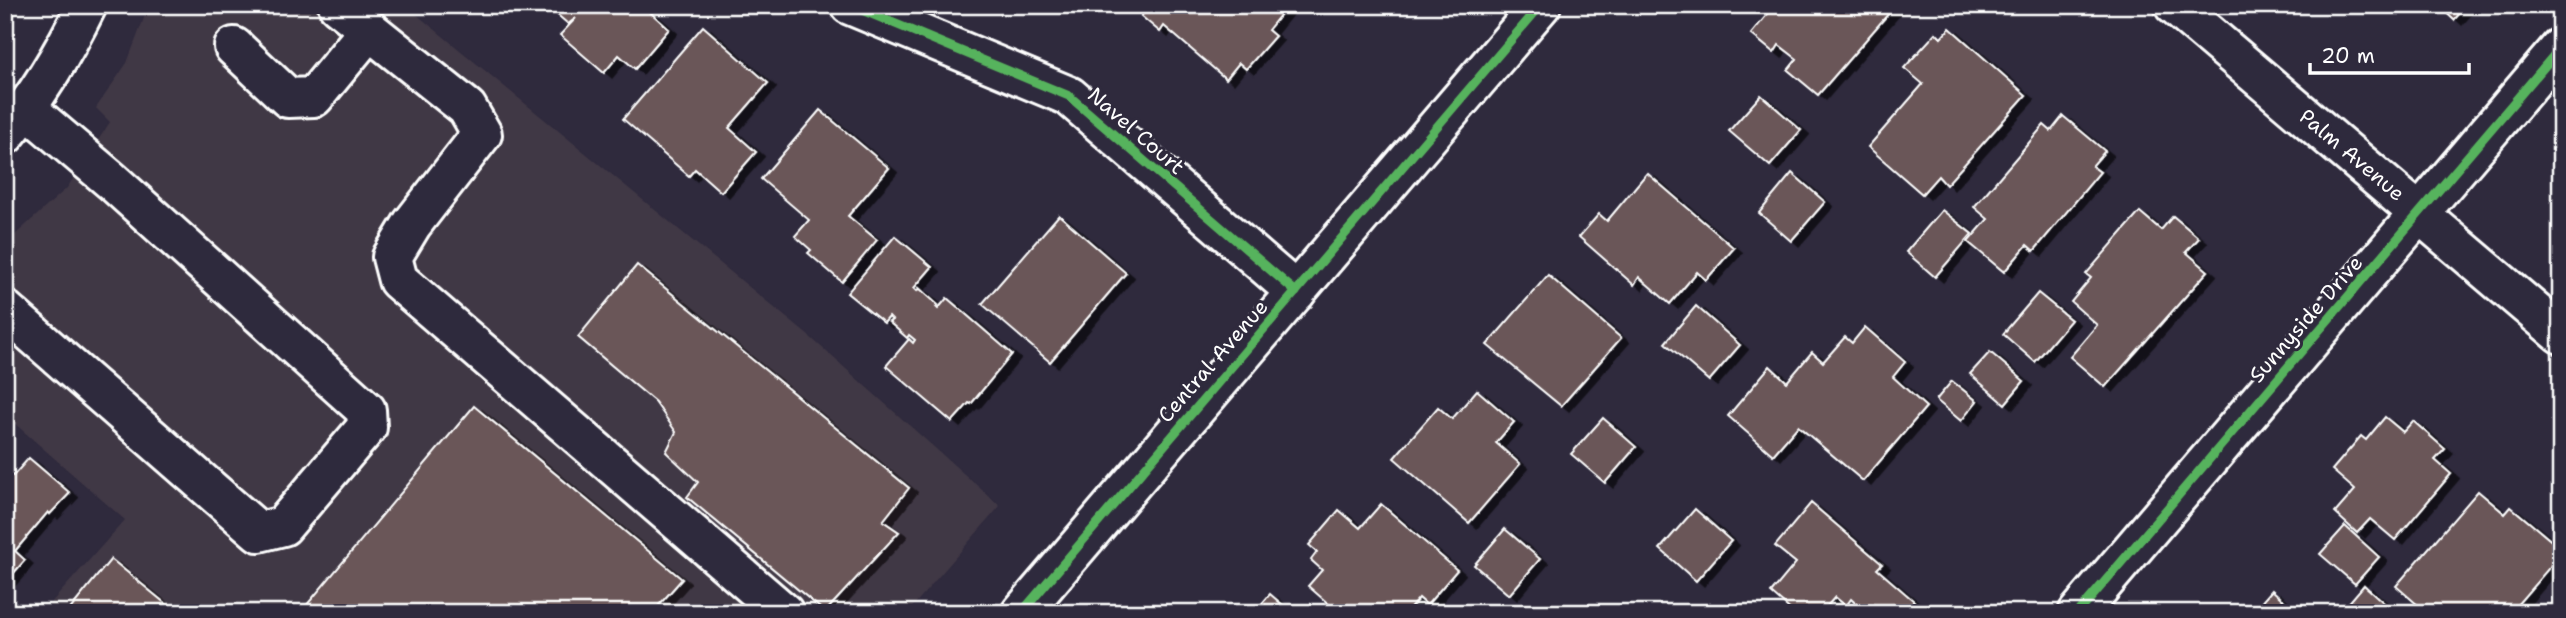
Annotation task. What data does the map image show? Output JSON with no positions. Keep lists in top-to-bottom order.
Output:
{
  "streets": {
    "street": [
      "Navel Court",
      "Palm Avenue",
      "Sunnyside Drive",
      "Central Avenue"
    ]
  },
  "crossings": [
    ["Navel Court", "Central Avenue"],
    ["Palm Avenue", "Sunnyside Drive"]
  ],
  "scale_bar": "20 m"
}
